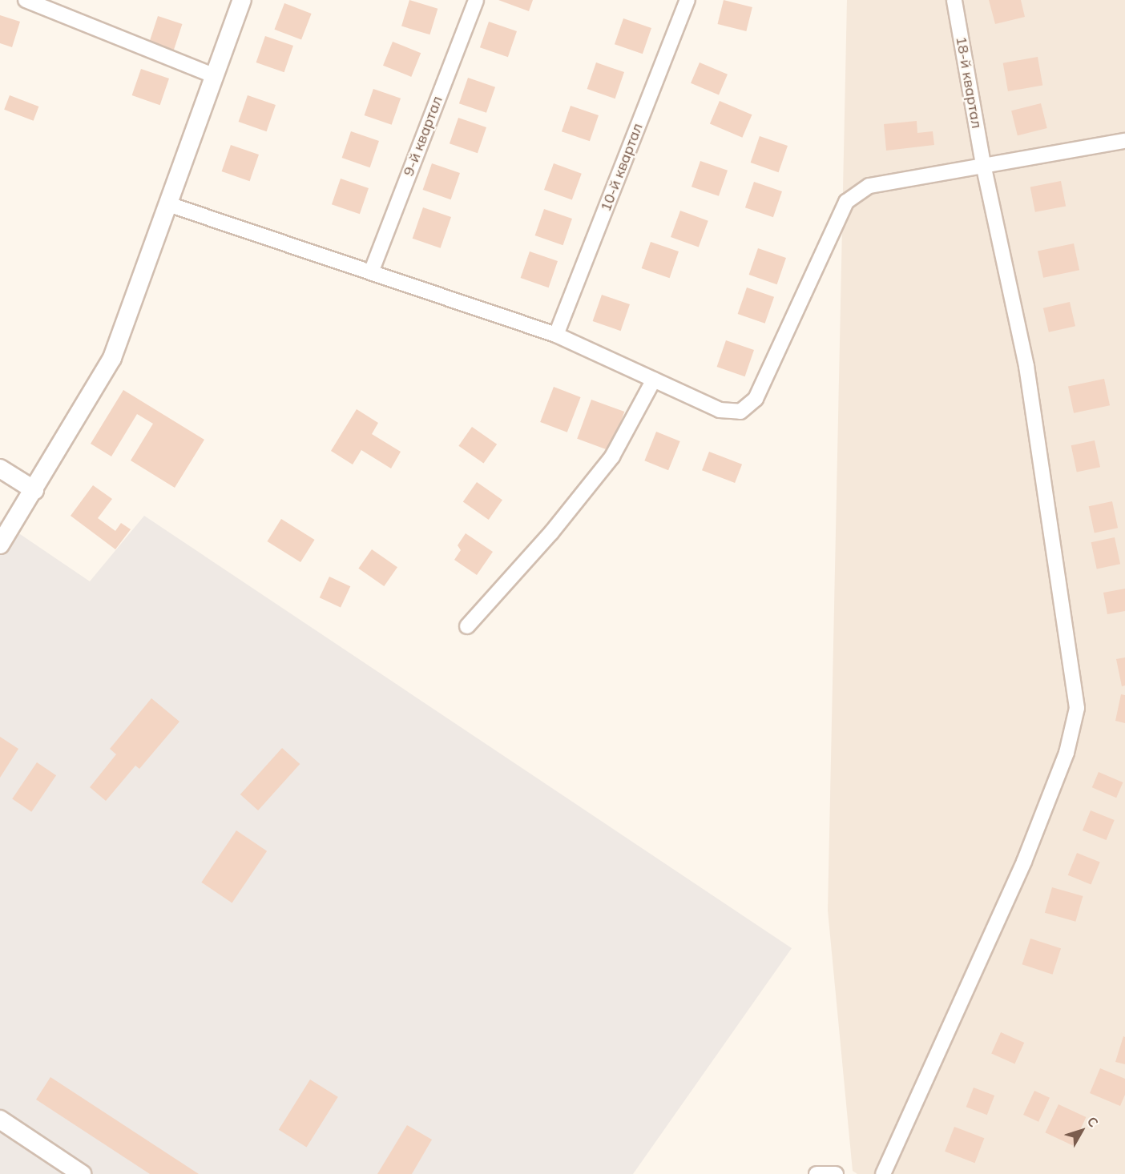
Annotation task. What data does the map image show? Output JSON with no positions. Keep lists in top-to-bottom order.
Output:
{
  "streets": {
    "street": ["18-й квартал", "9-й квартал", "10-й квартал"]
  },
  "north": "top right"
}
